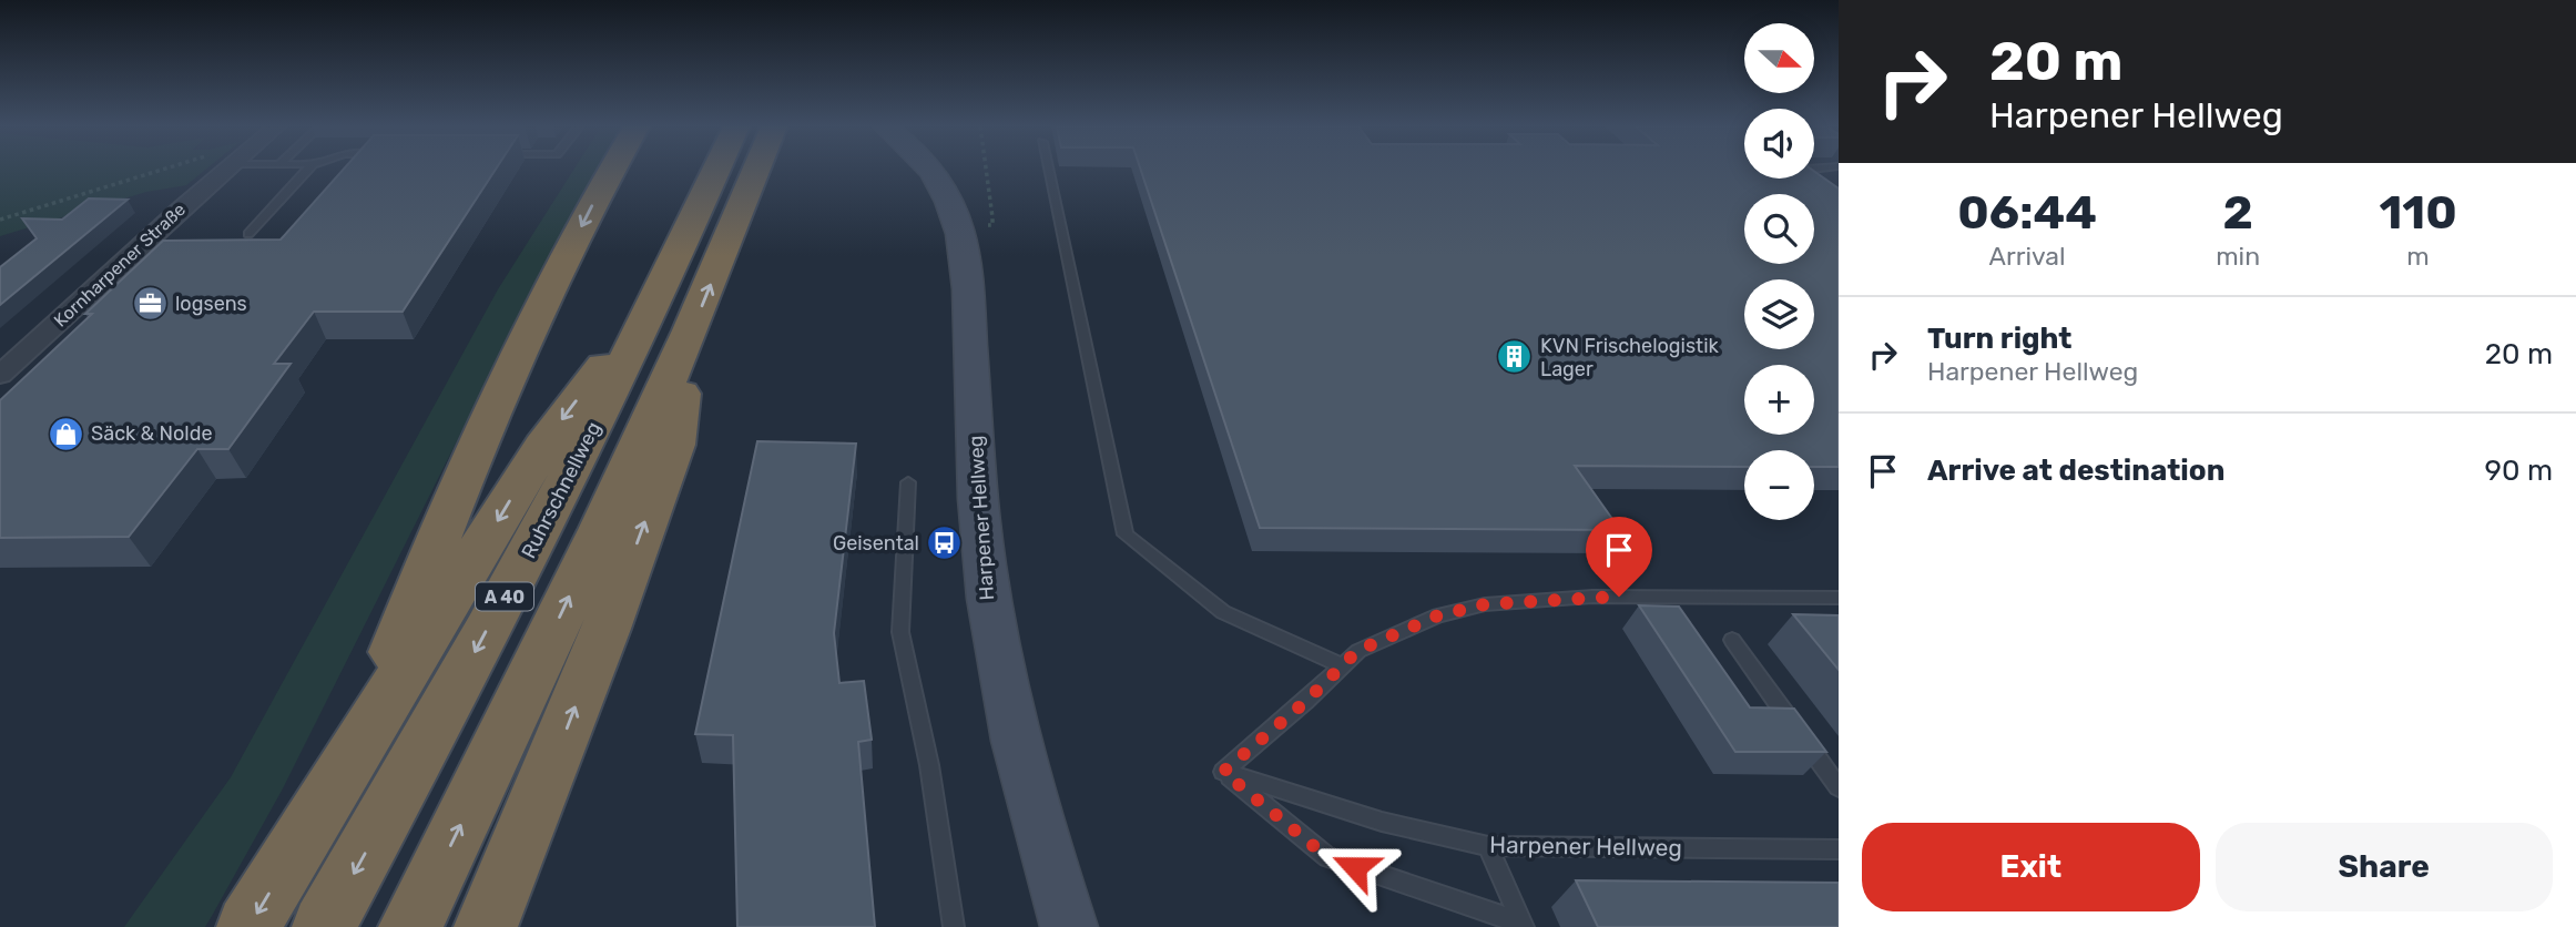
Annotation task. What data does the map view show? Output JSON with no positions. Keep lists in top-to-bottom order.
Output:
{
  "streets": {
    "highway": ["Ruhrschnellweg", "A 40"],
    "main road": ["Harpener Hellweg"],
    "street": ["Kornharpener Straße"]
  },
  "places": {
    "office": ["logsens"],
    "building": ["KVN Frischelogistik Lager"],
    "shop": ["Säck & Nolde"],
    "bus stop": ["Geisental"]
  },
  "north": "right",
  "page": {
    "turn": ["20 m", "Harpener Hellweg"],
    "map_buttons": ["+", "−"],
    "eta": [
      "06:44",
      "Arrival",
      "2",
      "min",
      "110",
      "m"
    ],
    "list": [
      {
        "name": "Turn right",
        "note": "Harpener Hellweg",
        "value": "20 m"
      },
      {
        "name": "Arrive at destination",
        "value": "90 m"
      }
    ],
    "buttons": ["Exit", "Share"]
  }
}
